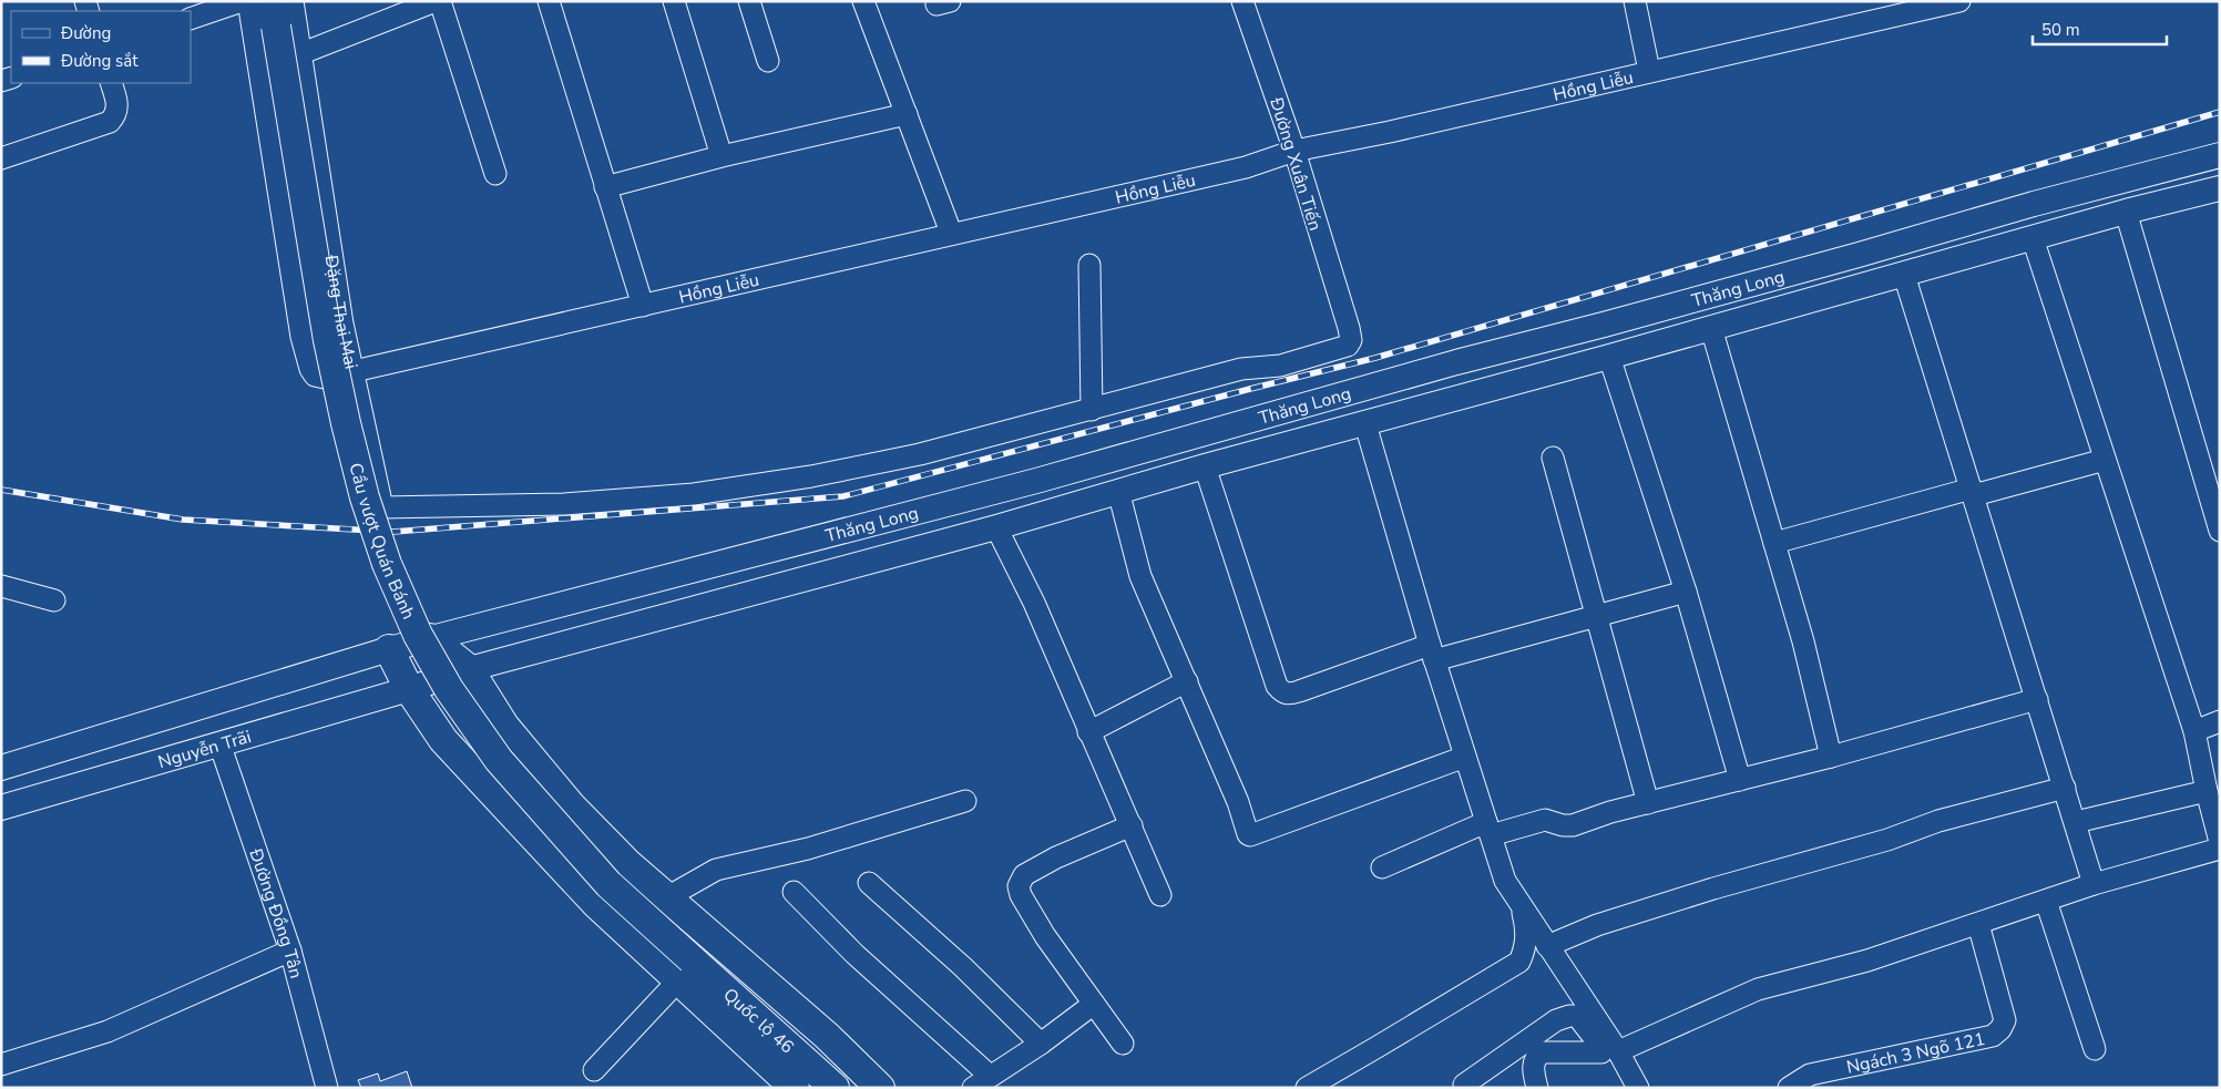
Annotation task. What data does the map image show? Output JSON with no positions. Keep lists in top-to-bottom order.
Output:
{
  "streets": {
    "highway": ["Cầu vượt Quán Bánh", "Quốc lộ 46"],
    "main road": ["Thăng Long", "Nguyễn Trãi"],
    "street": [
      "Hồng Liễu",
      "Đường Xuân Tiến",
      "Đặng Thai Mai",
      "Đường Đồng Tân",
      "Ngách 3 Ngõ 121"
    ]
  },
  "crossings": [
    ["Hồng Liễu", "Đường Xuân Tiến"],
    ["Hồng Liễu", "Đặng Thai Mai"],
    ["Thăng Long", "Nguyễn Trãi"],
    ["Cầu vượt Quán Bánh", "Quốc lộ 46"],
    ["Nguyễn Trãi", "Đường Đồng Tân"]
  ],
  "legend": ["Đường", "Đường sắt"],
  "scale_bar": "50 m"
}
